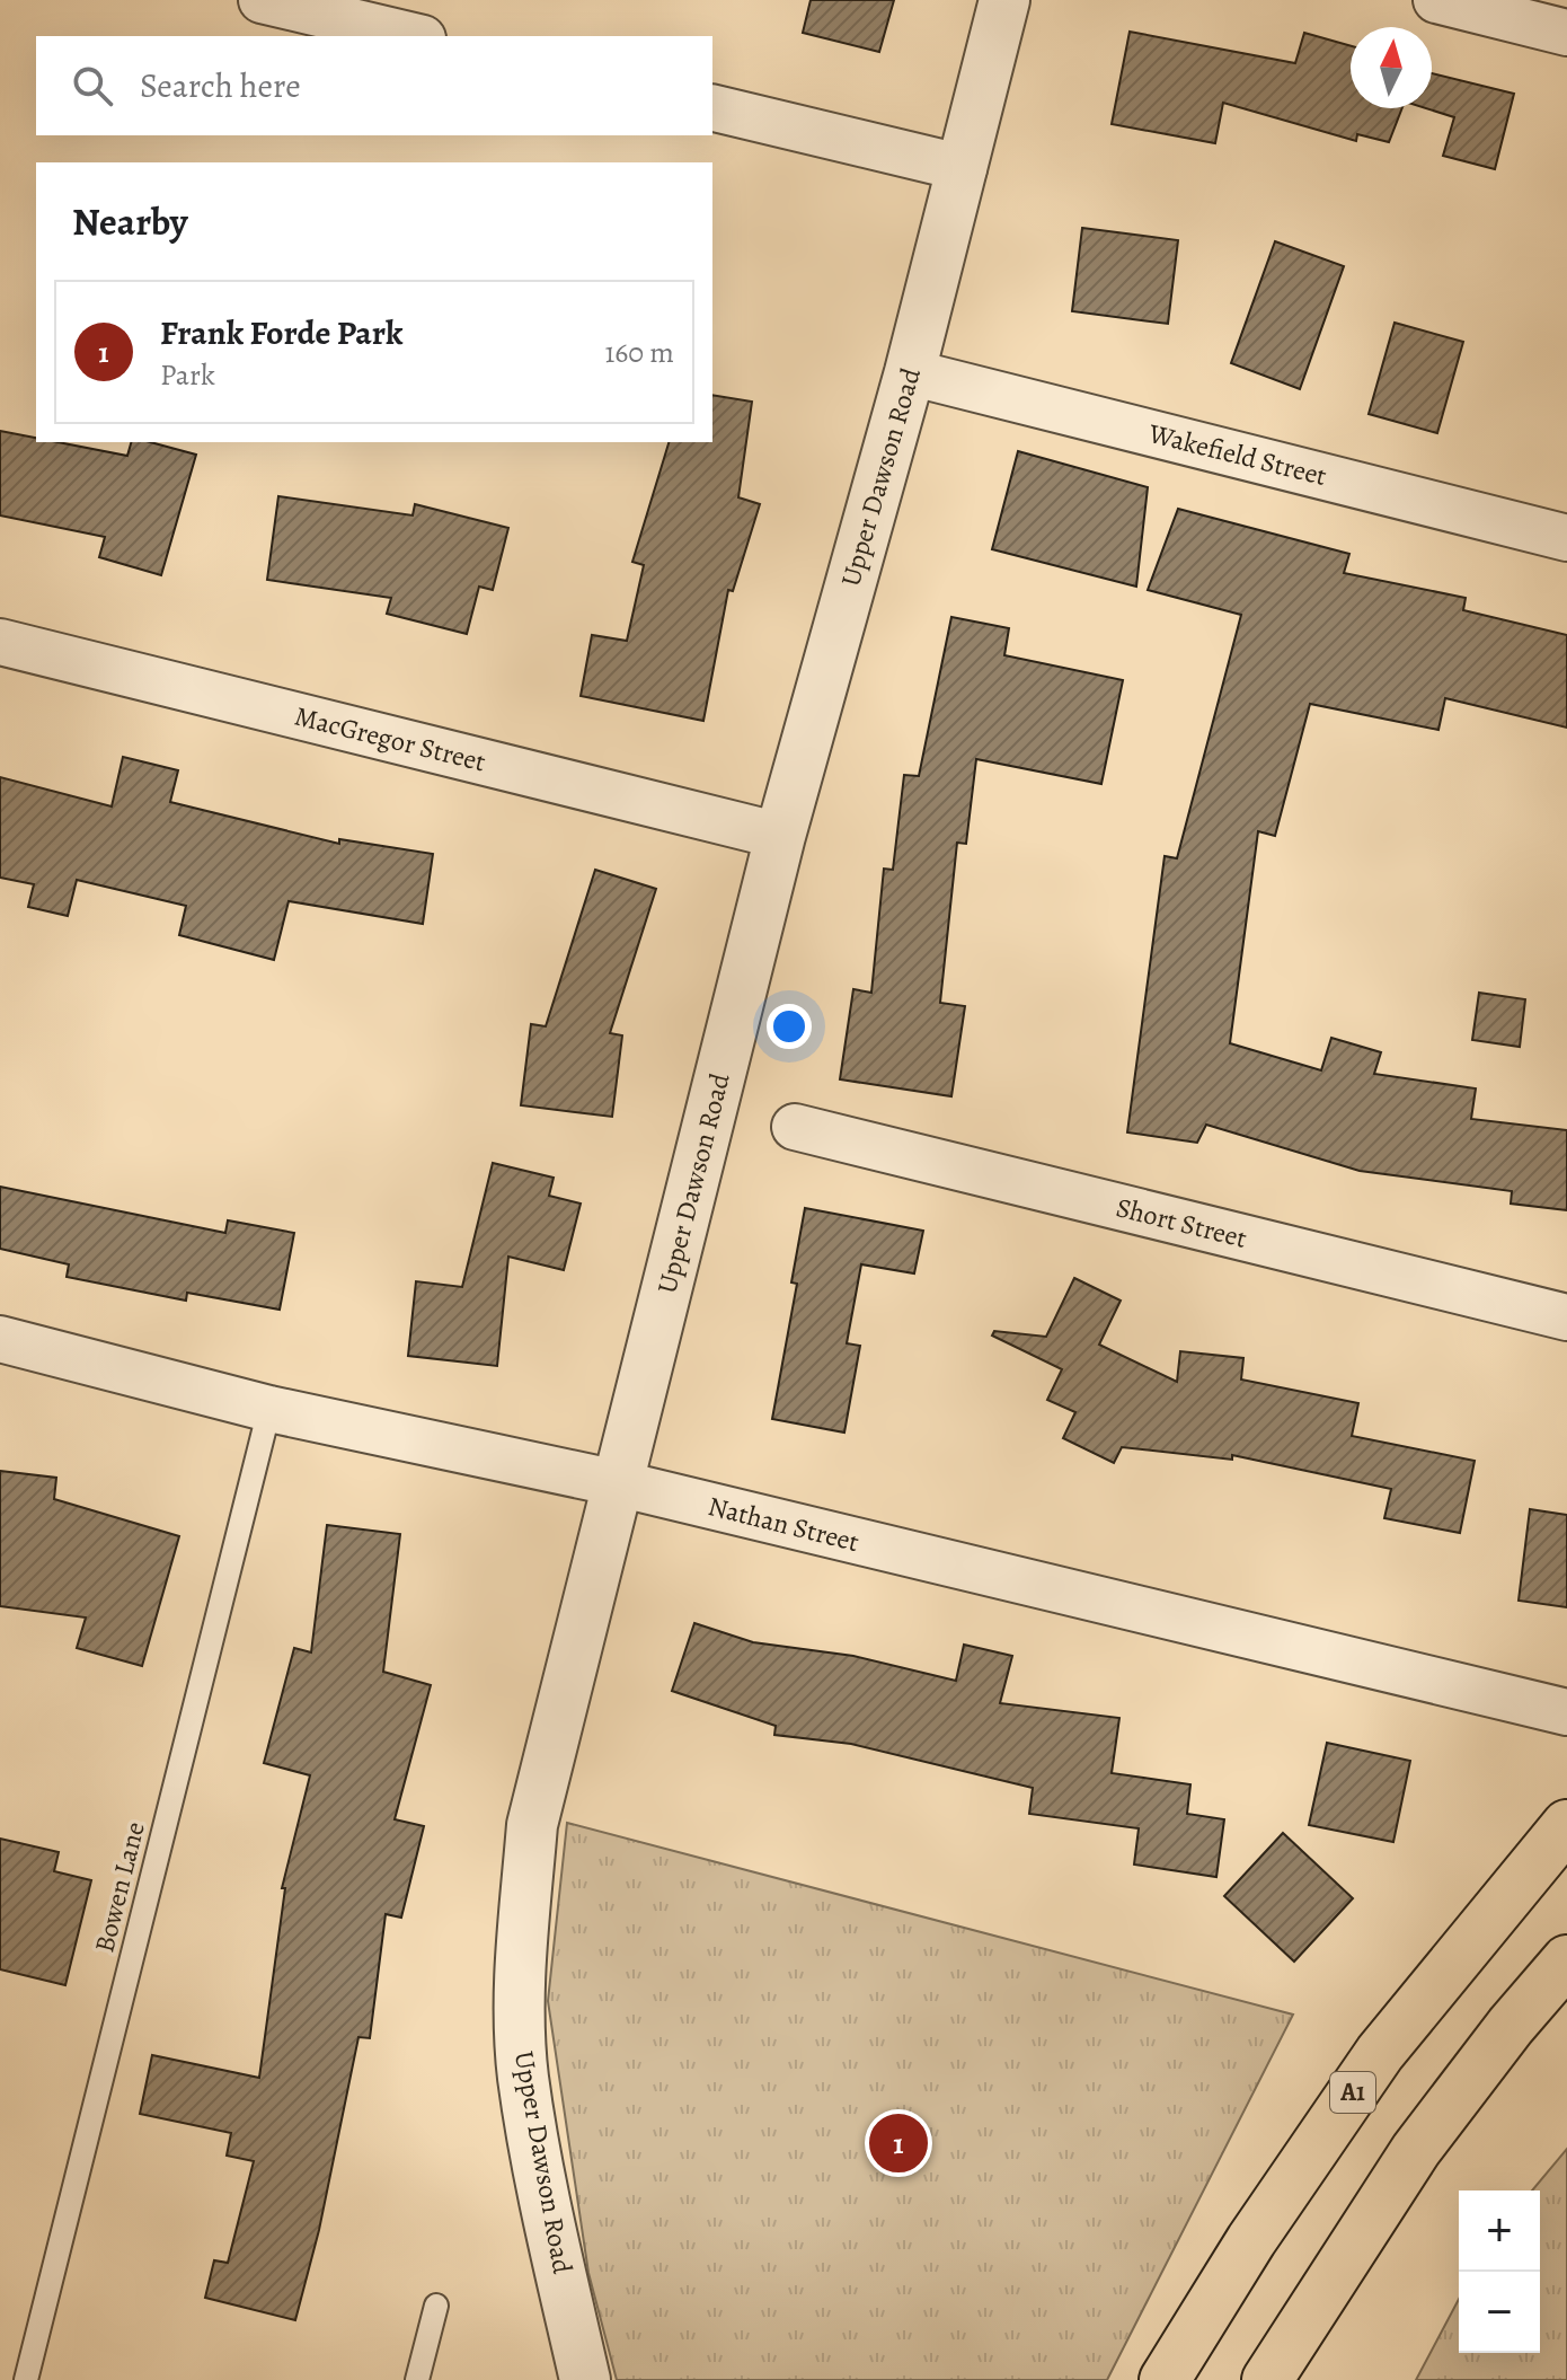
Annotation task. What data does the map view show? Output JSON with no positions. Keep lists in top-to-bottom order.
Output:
{
  "streets": {
    "highway": ["A1"],
    "street": [
      "Wakefield Street",
      "Upper Dawson Road",
      "MacGregor Street",
      "Short Street",
      "Nathan Street"
    ],
    "lane": ["Bowen Lane"]
  },
  "crossings": [
    ["Wakefield Street", "Upper Dawson Road"],
    ["Upper Dawson Road", "MacGregor Street"],
    ["Upper Dawson Road", "Nathan Street"],
    ["Nathan Street", "Bowen Lane"]
  ],
  "north": "top",
  "page": {
    "search": "Search here",
    "heading": "Nearby",
    "list": [
      {
        "mark": "1",
        "name": "Frank Forde Park",
        "note": "Park",
        "value": "160 m"
      }
    ],
    "pins": "1",
    "map_buttons": ["+", "−"]
  }
}
